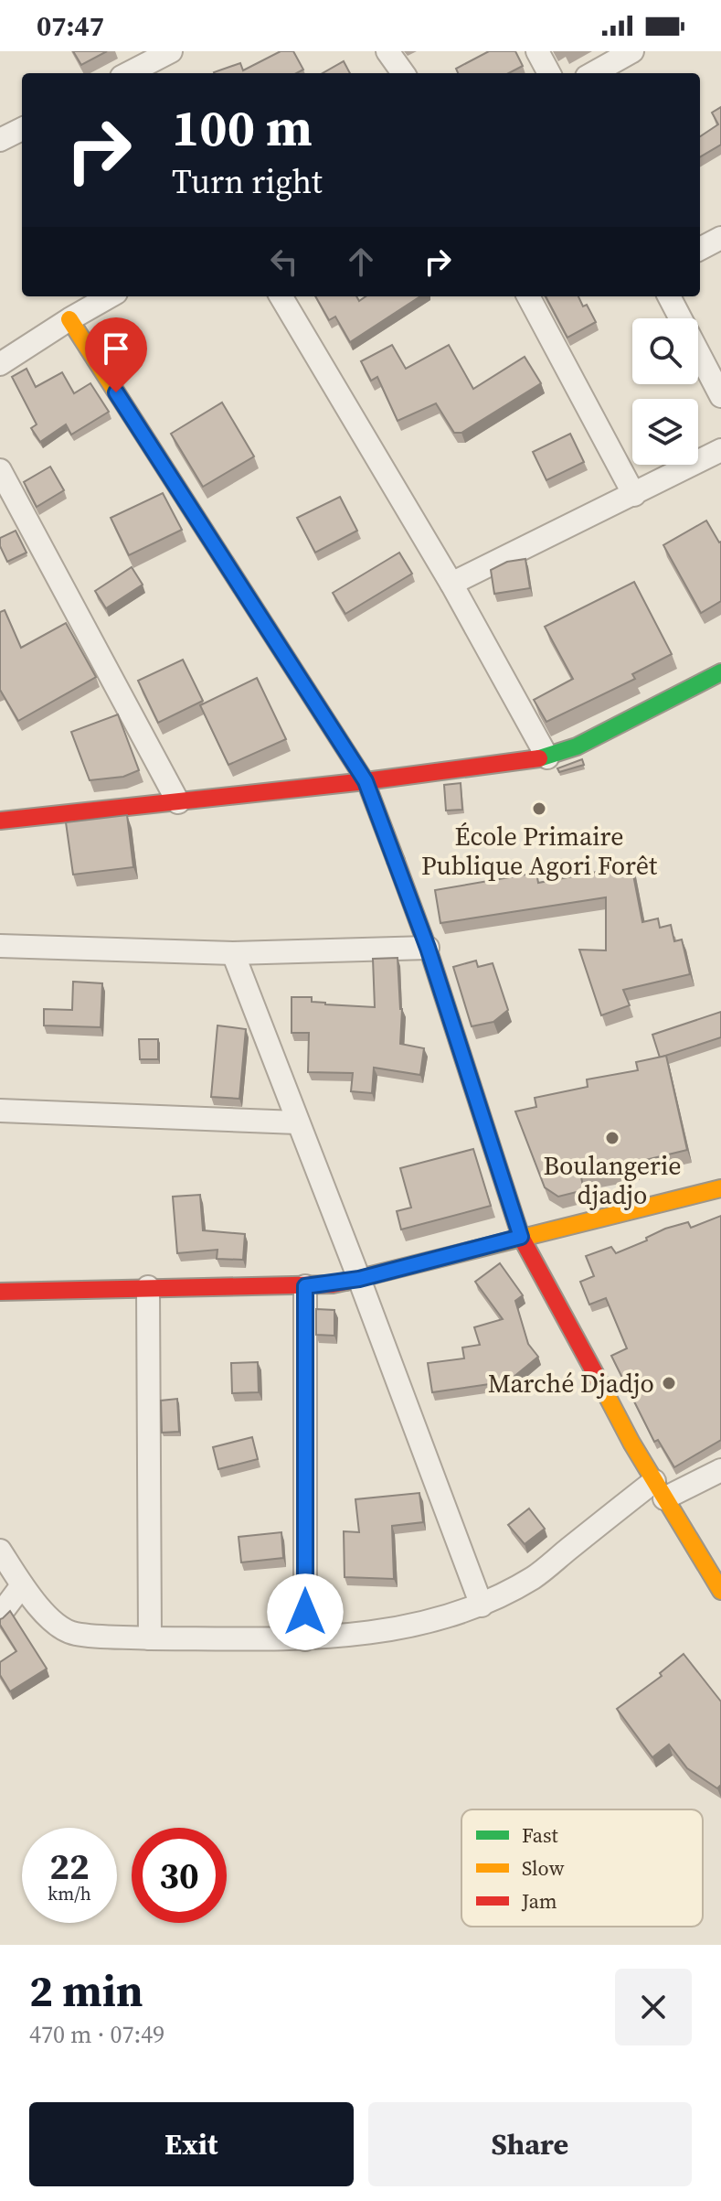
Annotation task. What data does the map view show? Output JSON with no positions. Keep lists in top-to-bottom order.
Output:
{
  "places": ["École Primaire Publique Agori Forêt", "Boulangerie djadjo", "Marché Djadjo"],
  "legend": ["Fast", "Slow", "Jam"],
  "page": {
    "status": "07:47",
    "turn": ["100 m", "Turn right"],
    "speed": "22 km/h",
    "limit": "30",
    "heading": ["2 min", "470 m · 07:49"],
    "buttons": ["Exit", "Share"]
  }
}
